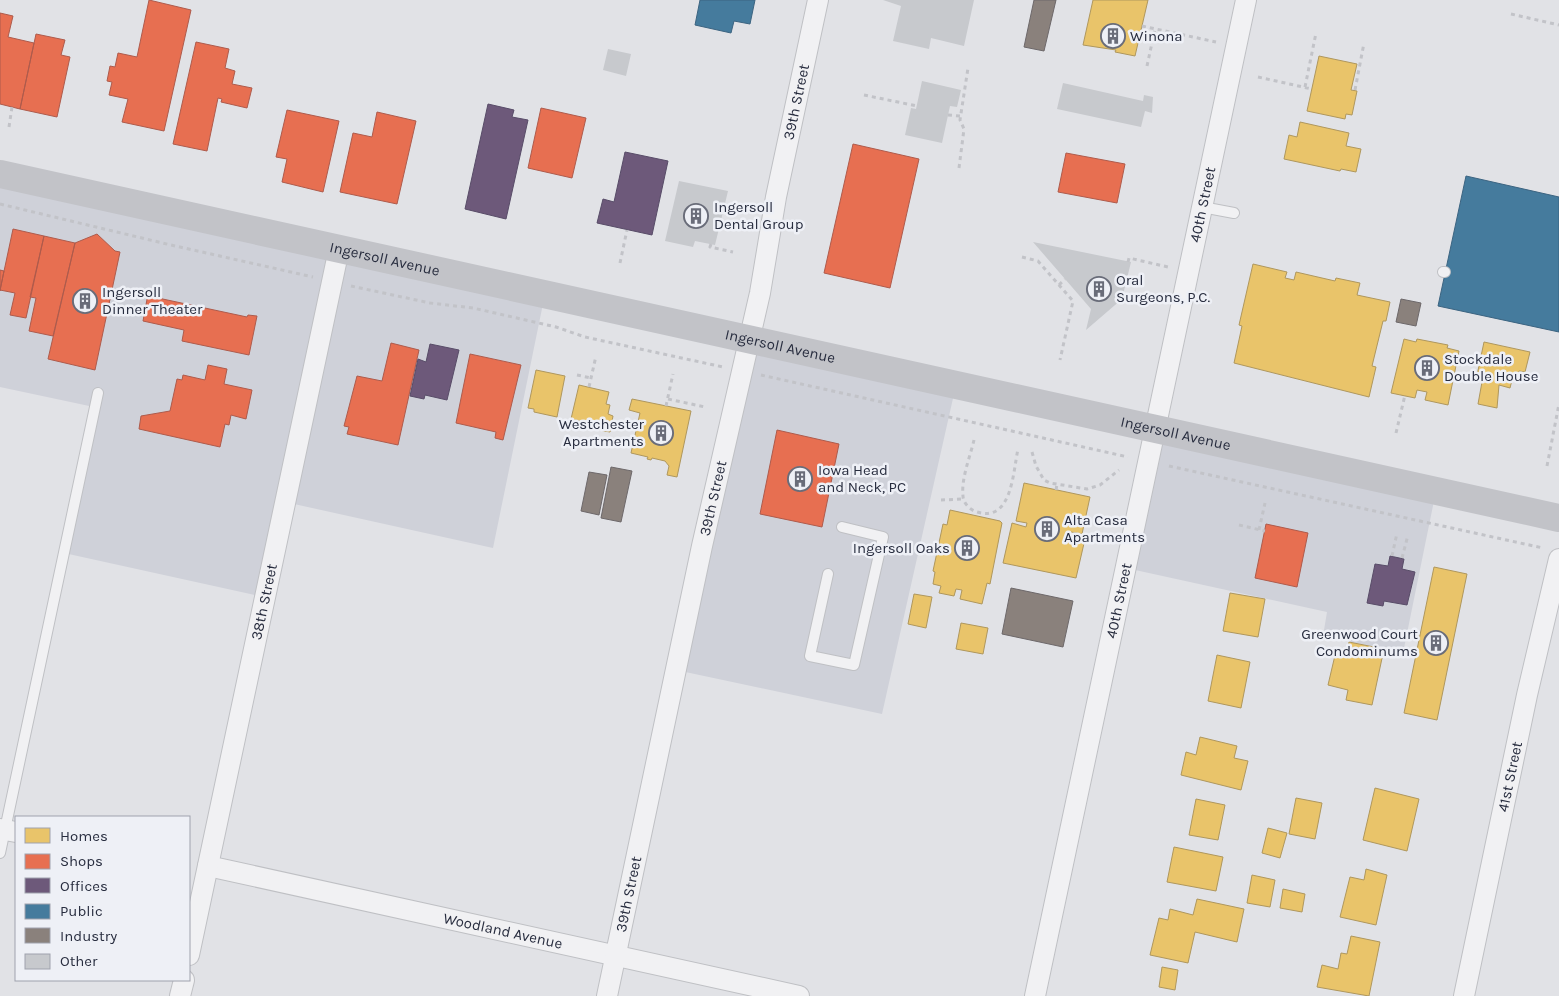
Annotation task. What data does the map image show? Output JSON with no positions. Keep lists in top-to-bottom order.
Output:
{
  "streets": {
    "main road": ["Ingersoll Avenue"],
    "street": [
      "39th Street",
      "40th Street",
      "38th Street",
      "41st Street",
      "Woodland Avenue"
    ]
  },
  "crossings": [
    ["39th Street", "Ingersoll Avenue"],
    ["39th Street", "Woodland Avenue"],
    ["40th Street", "Ingersoll Avenue"],
    ["Ingersoll Avenue", "38th Street"],
    ["38th Street", "Woodland Avenue"]
  ],
  "places": {
    "building": [
      "Winona",
      "Ingersoll Dental Group",
      "Oral Surgeons, P.C.",
      "Ingersoll Dinner Theater",
      "Stockdale Double House",
      "Westchester Apartments",
      "Iowa Head and Neck, PC",
      "Alta Casa Apartments",
      "Ingersoll Oaks",
      "Greenwood Court Condominums"
    ]
  },
  "legend": [
    "Homes",
    "Shops",
    "Offices",
    "Public",
    "Industry",
    "Other"
  ]
}
